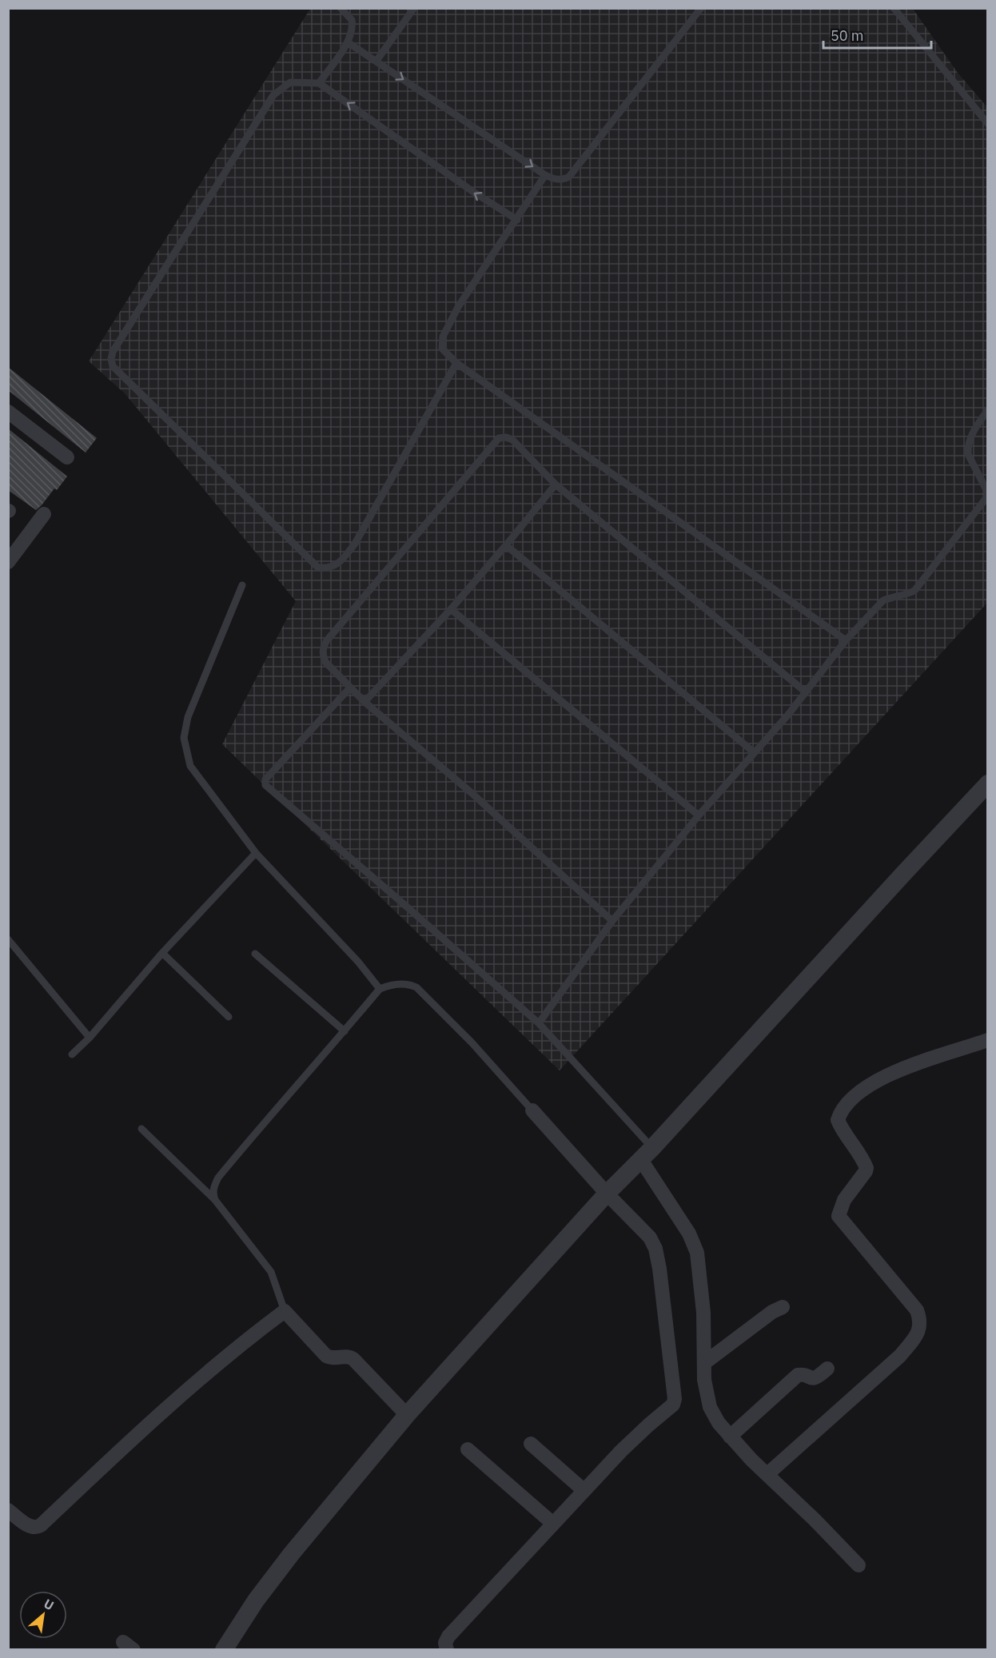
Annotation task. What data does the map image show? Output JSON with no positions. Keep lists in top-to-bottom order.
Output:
{
  "scale_bar": "50 m",
  "north": "top right"
}
